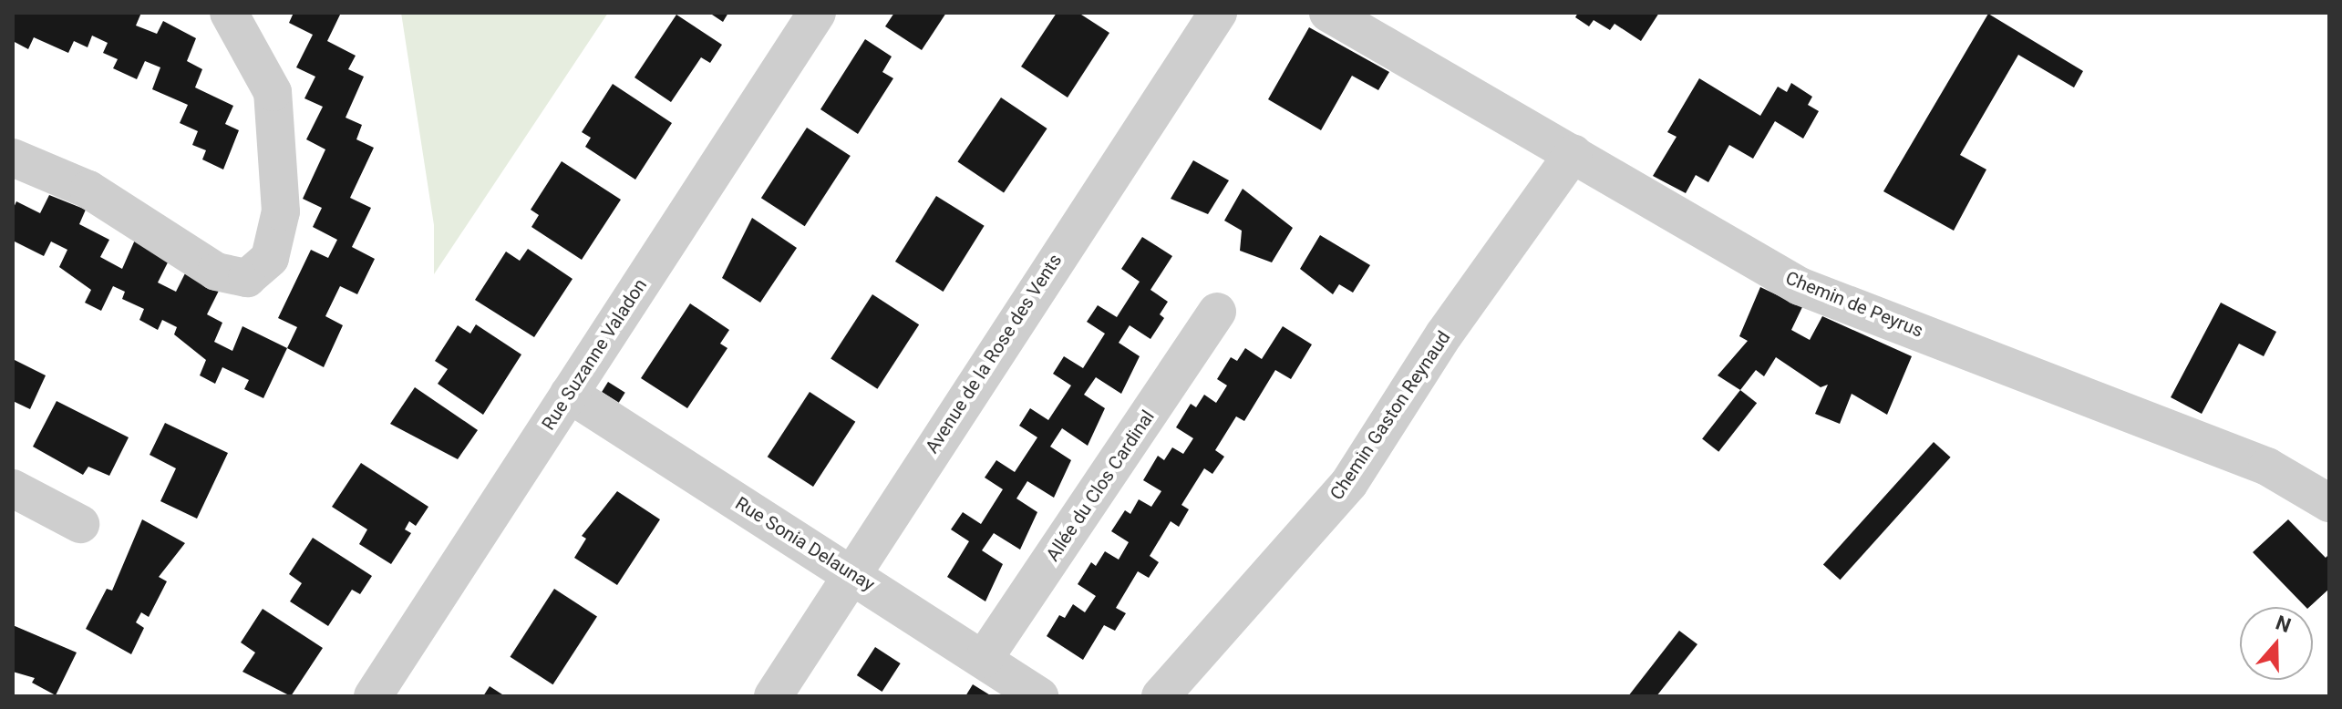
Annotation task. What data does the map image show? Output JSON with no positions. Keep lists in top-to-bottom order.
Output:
{
  "streets": {
    "street": [
      "Chemin de Peyrus",
      "Avenue de la Rose des Vents",
      "Rue Suzanne Valadon",
      "Chemin Gaston Reynaud",
      "Allée du Clos Cardinal",
      "Rue Sonia Delaunay"
    ]
  },
  "crossings": [
    ["Chemin de Peyrus", "Chemin Gaston Reynaud"],
    ["Avenue de la Rose des Vents", "Rue Sonia Delaunay"],
    ["Rue Suzanne Valadon", "Rue Sonia Delaunay"],
    ["Allée du Clos Cardinal", "Rue Sonia Delaunay"]
  ],
  "north": "top"
}
